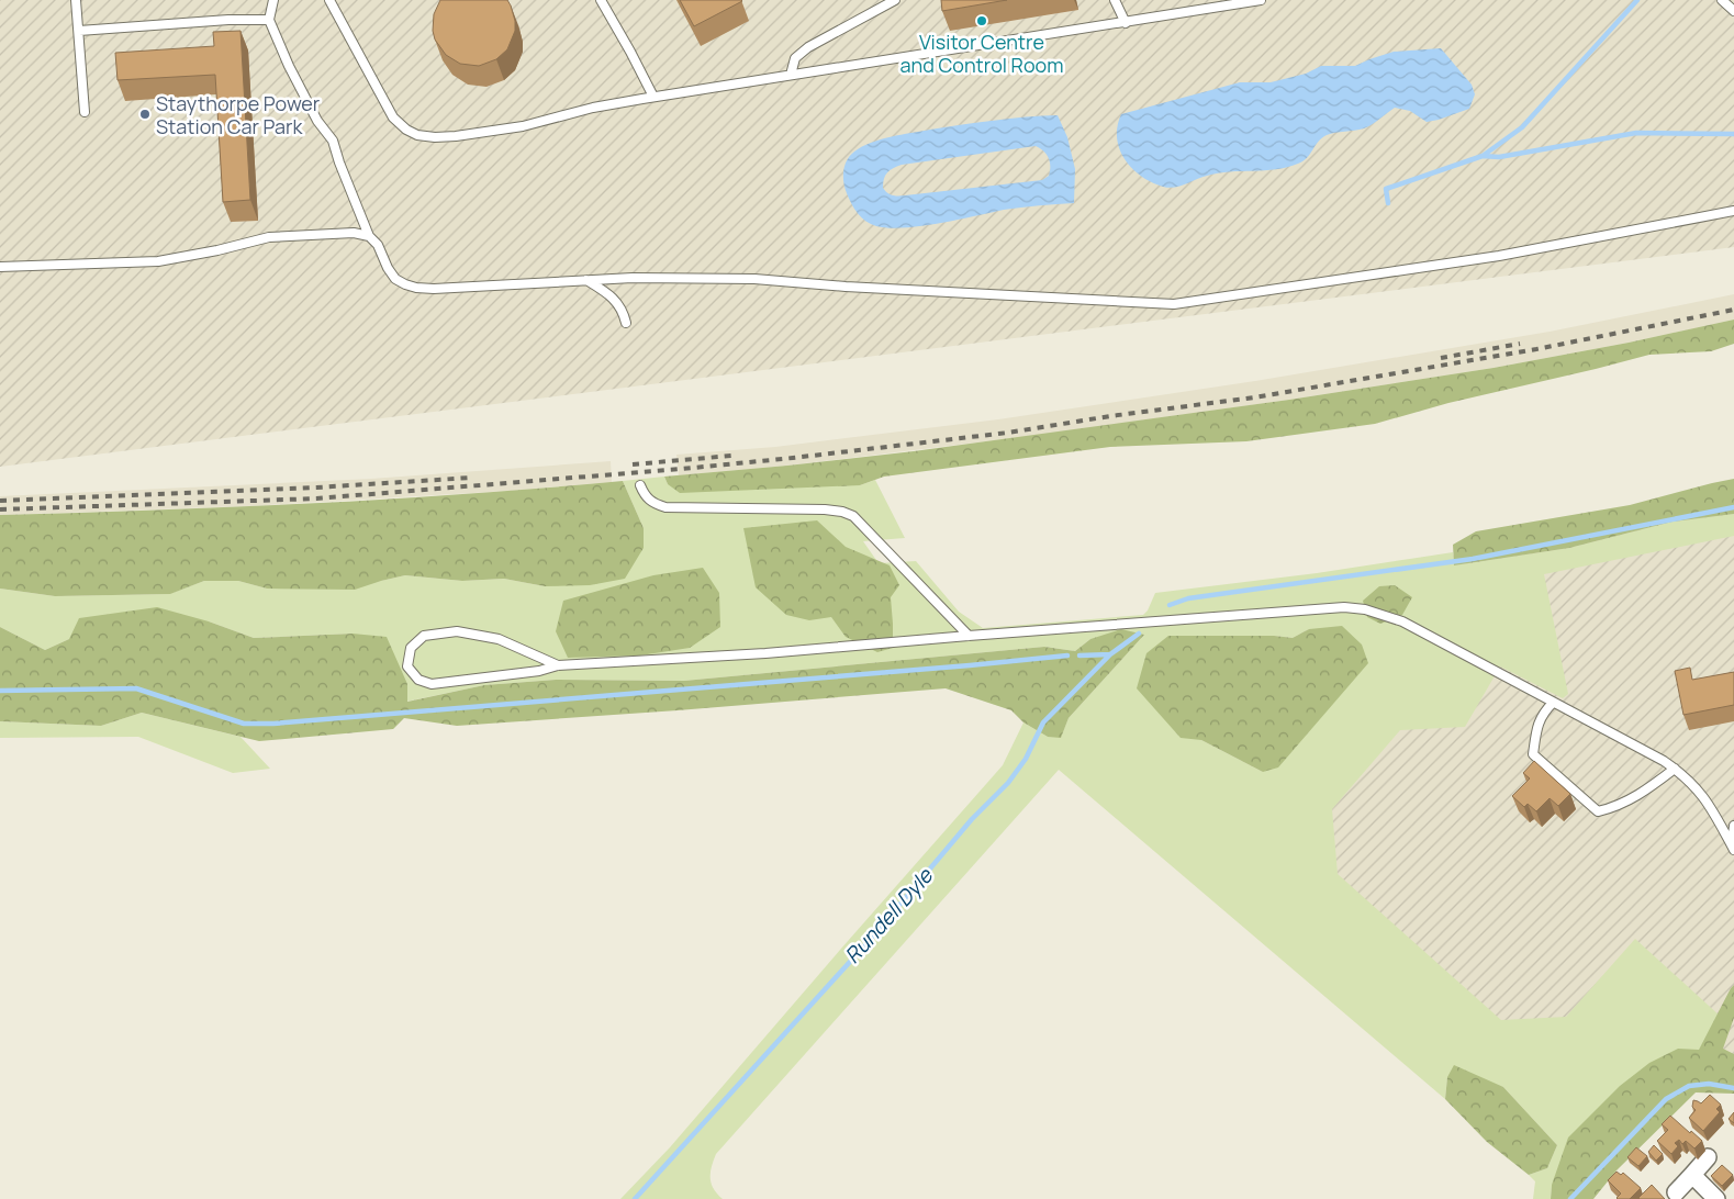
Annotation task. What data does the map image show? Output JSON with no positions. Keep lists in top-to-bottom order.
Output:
{
  "water": ["Rundell Dyle"],
  "places": ["Visitor Centre and Control Room", "Staythorpe Power Station Car Park"]
}
